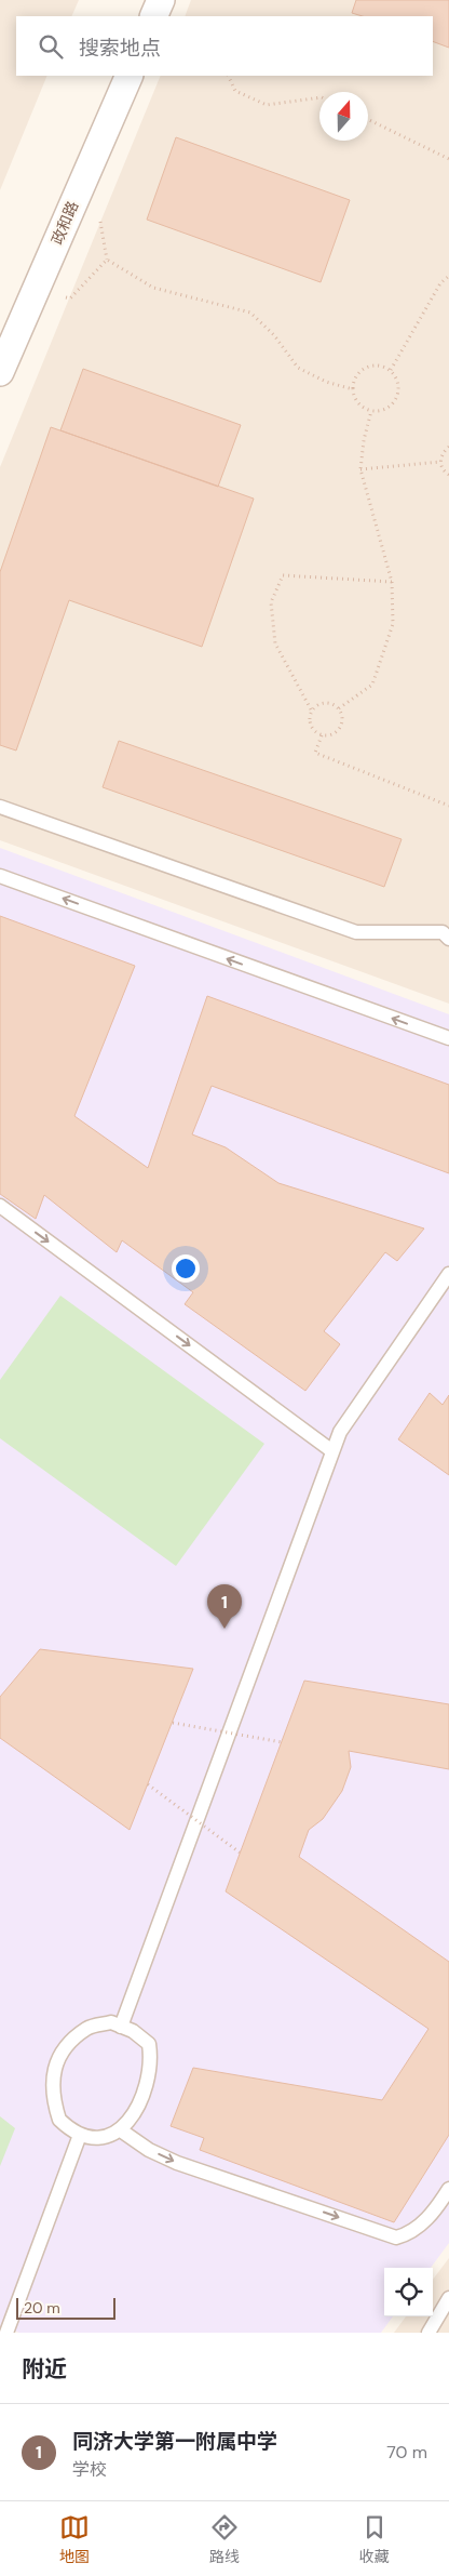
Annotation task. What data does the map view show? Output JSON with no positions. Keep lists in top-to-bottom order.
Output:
{
  "streets": {
    "street": ["政和路"]
  },
  "scale_bar": "20 m",
  "north": "top",
  "page": {
    "search": "搜索地点",
    "pins": "1",
    "scale": "20 m",
    "heading": "附近",
    "list": [
      {
        "mark": "1",
        "name": "同济大学第一附属中学",
        "note": "学校",
        "value": "70 m"
      }
    ],
    "nav": ["地图", "路线", "收藏"]
  }
}
